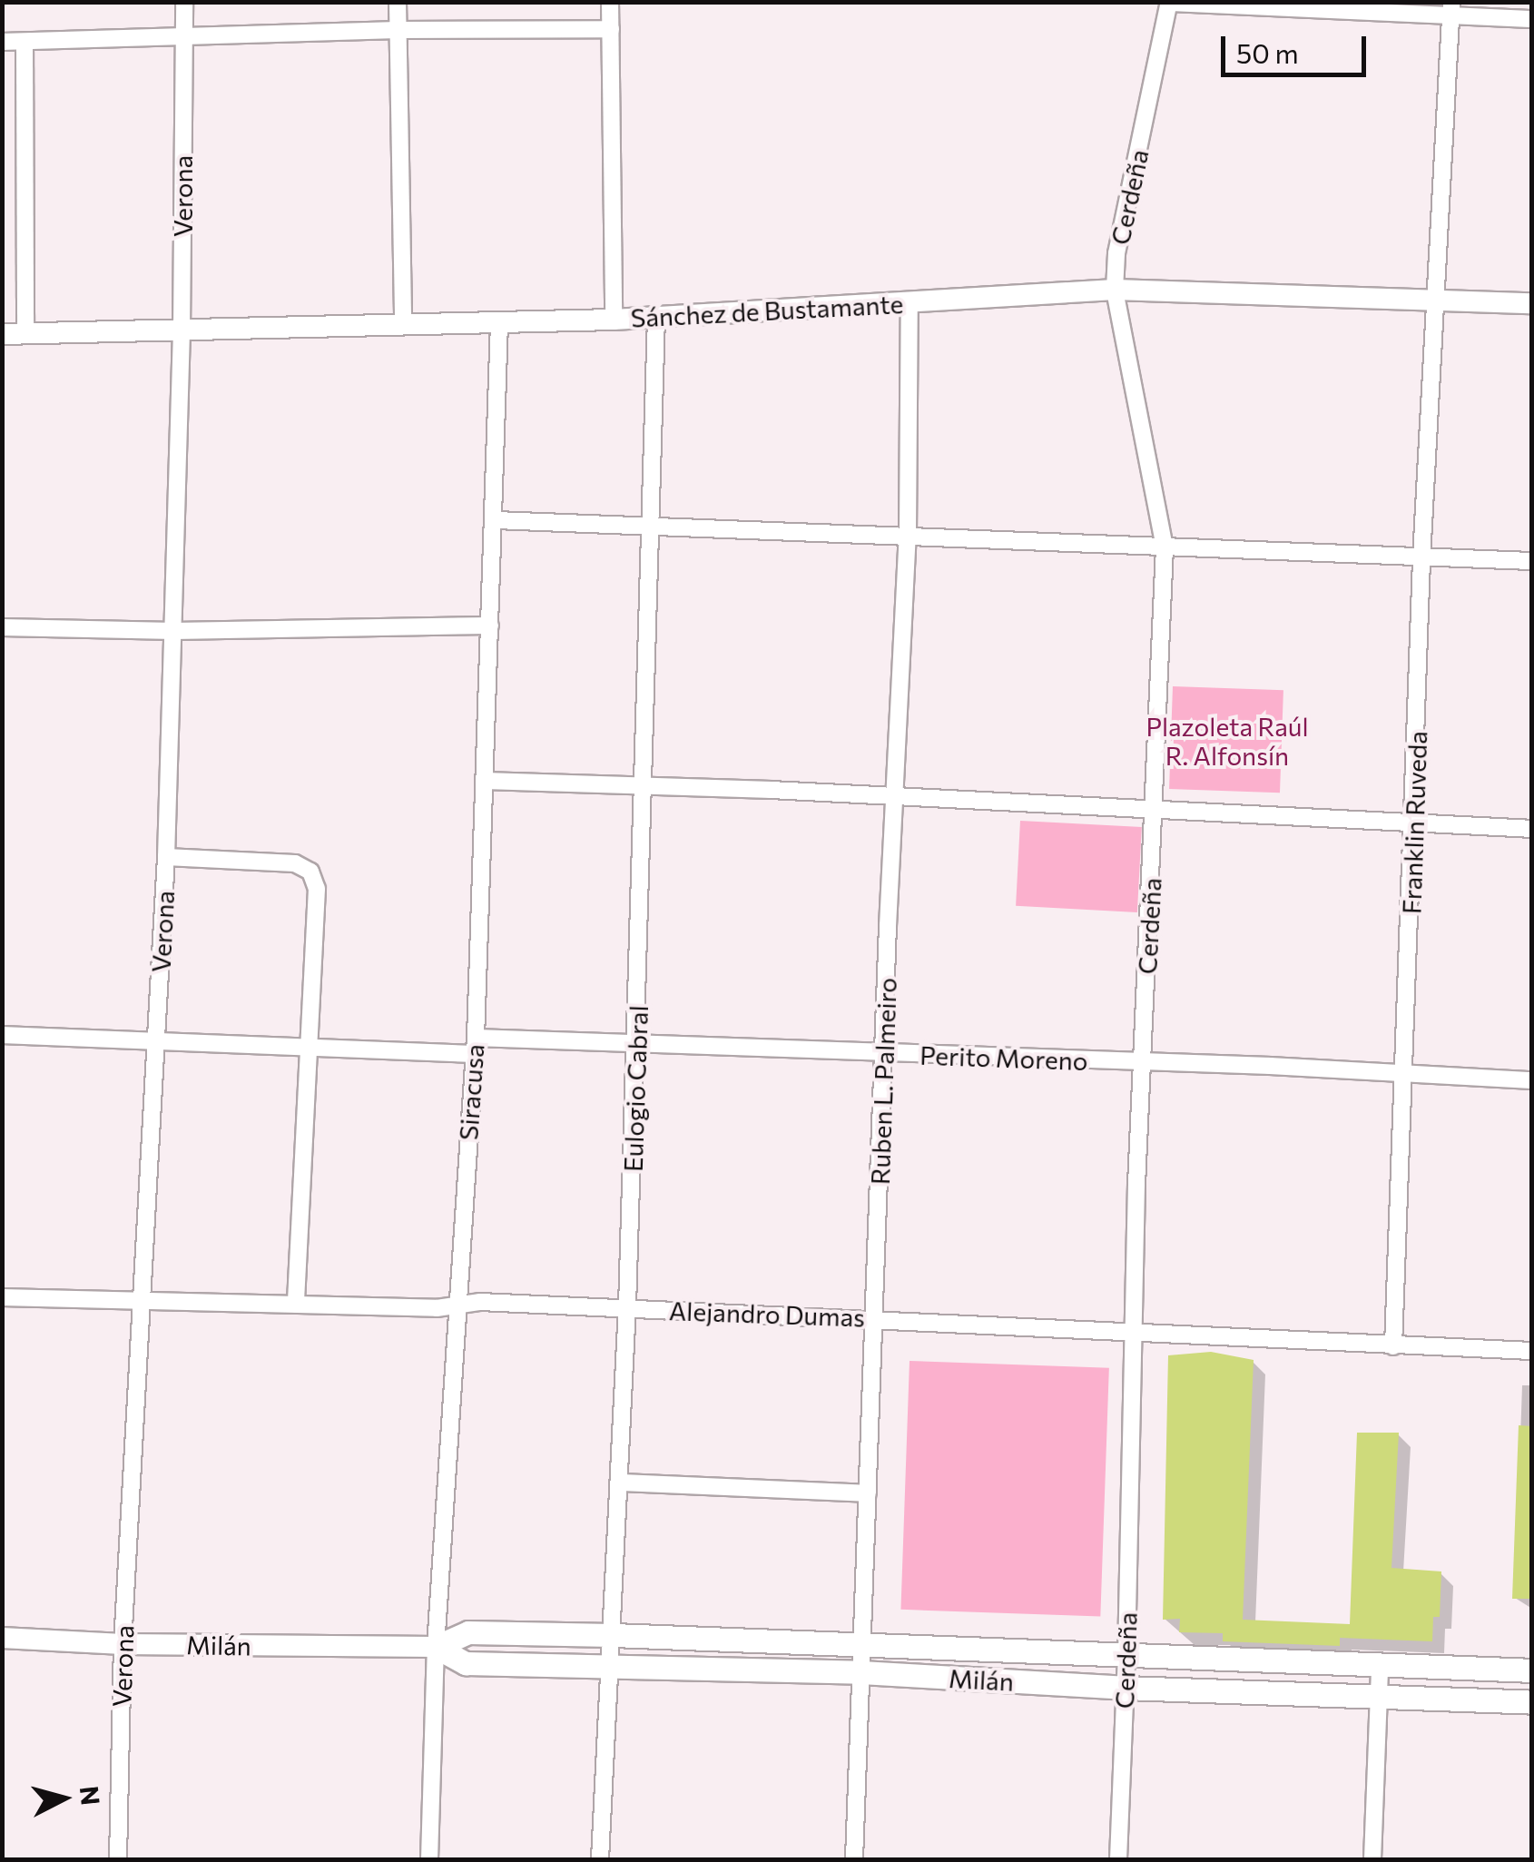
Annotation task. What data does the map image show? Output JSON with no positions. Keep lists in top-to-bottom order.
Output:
{
  "streets": {
    "main road": ["Milán"],
    "street": [
      "Verona",
      "Cerdeña",
      "Sánchez de Bustamante",
      "Franklin Ruveda",
      "Perito Moreno",
      "Ruben L. Palmeiro",
      "Eulogio Cabral",
      "Siracusa",
      "Alejandro Dumas"
    ]
  },
  "crossings": [
    ["Verona", "Sánchez de Bustamante"],
    ["Verona", "Perito Moreno"],
    ["Verona", "Alejandro Dumas"],
    ["Verona", "Milán"],
    ["Cerdeña", "Sánchez de Bustamante"],
    ["Cerdeña", "Perito Moreno"],
    ["Cerdeña", "Alejandro Dumas"],
    ["Cerdeña", "Milán"],
    ["Sánchez de Bustamante", "Franklin Ruveda"],
    ["Sánchez de Bustamante", "Ruben L. Palmeiro"],
    ["Sánchez de Bustamante", "Eulogio Cabral"],
    ["Sánchez de Bustamante", "Siracusa"],
    ["Franklin Ruveda", "Perito Moreno"],
    ["Franklin Ruveda", "Alejandro Dumas"],
    ["Perito Moreno", "Ruben L. Palmeiro"],
    ["Perito Moreno", "Eulogio Cabral"],
    ["Perito Moreno", "Siracusa"],
    ["Ruben L. Palmeiro", "Alejandro Dumas"],
    ["Ruben L. Palmeiro", "Milán"],
    ["Eulogio Cabral", "Alejandro Dumas"],
    ["Eulogio Cabral", "Milán"],
    ["Siracusa", "Alejandro Dumas"],
    ["Siracusa", "Milán"]
  ],
  "parks": ["Plazoleta Raúl R. Alfonsín"],
  "scale_bar": "50 m",
  "north": "right"
}
